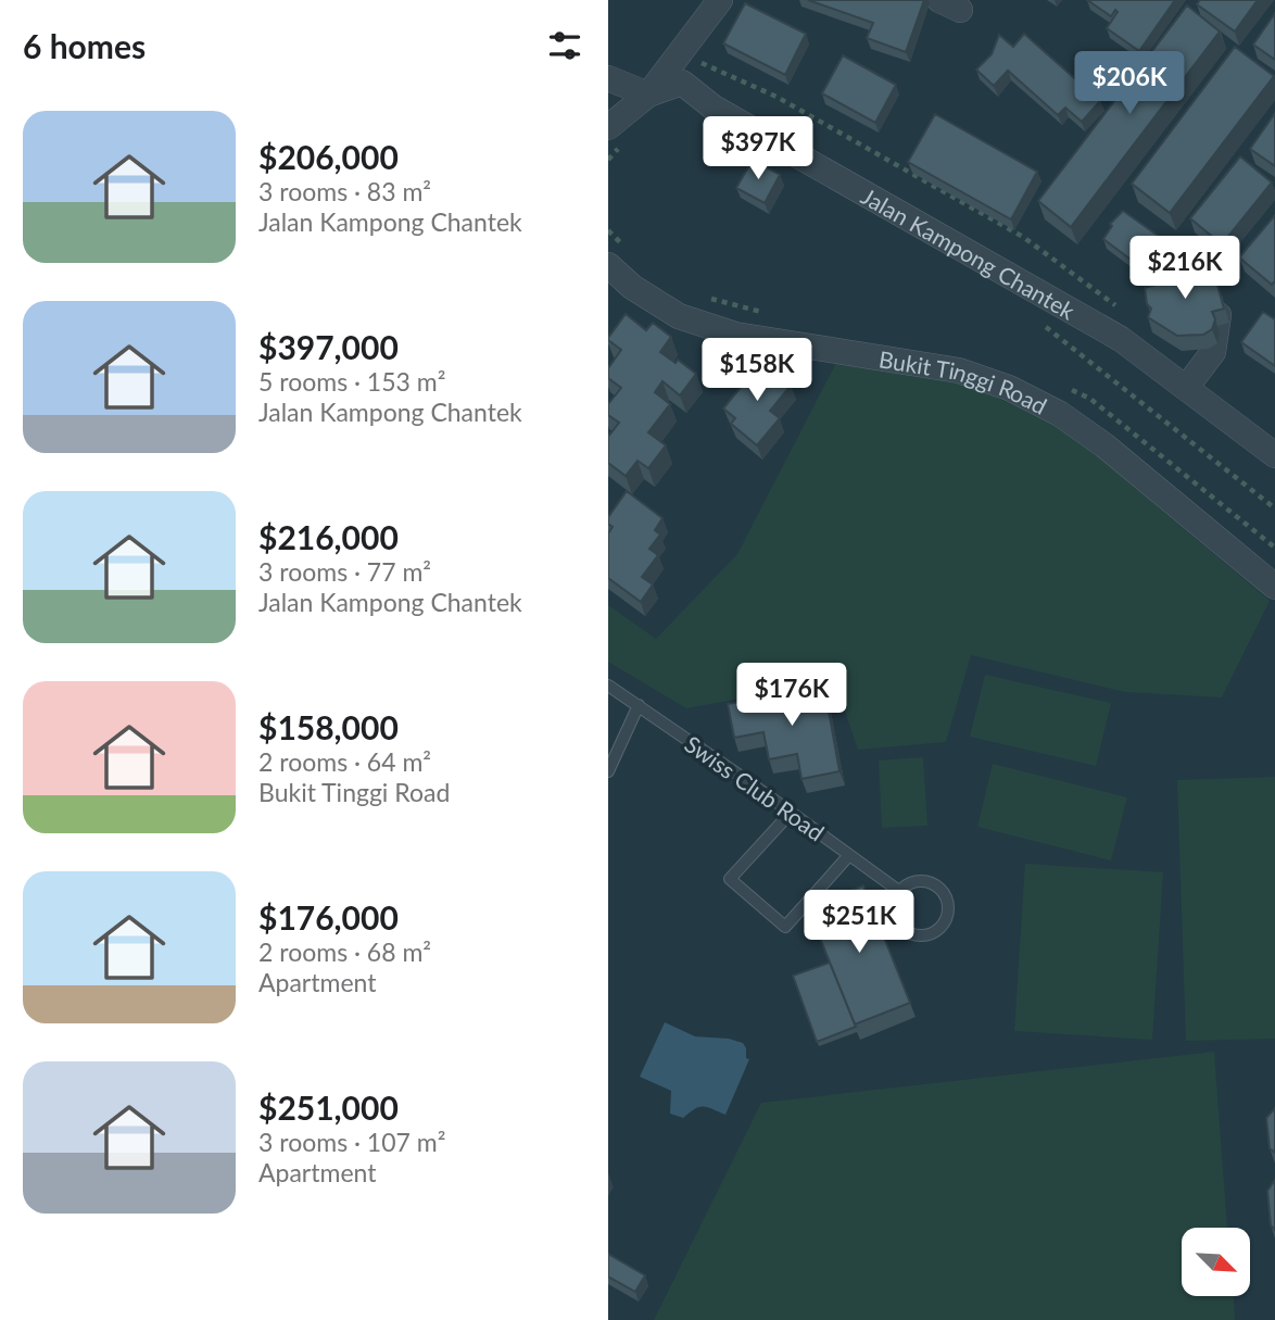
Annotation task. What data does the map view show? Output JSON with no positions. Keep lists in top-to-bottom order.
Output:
{
  "streets": {
    "street": ["Jalan Kampong Chantek", "Bukit Tinggi Road"],
    "lane": ["Swiss Club Road"]
  },
  "north": "bottom right",
  "page": {
    "heading": "6 homes",
    "price": [
      "$206K",
      "$397K",
      "$216K",
      "$158K",
      "$176K",
      "$251K"
    ],
    "list": [
      {
        "name": "$206,000",
        "note": "3 rooms · 83 m² · Jalan Kampong Chantek"
      },
      {
        "name": "$397,000",
        "note": "5 rooms · 153 m² · Jalan Kampong Chantek"
      },
      {
        "name": "$216,000",
        "note": "3 rooms · 77 m² · Jalan Kampong Chantek"
      },
      {
        "name": "$158,000",
        "note": "2 rooms · 64 m² · Bukit Tinggi Road"
      },
      {
        "name": "$176,000",
        "note": "2 rooms · 68 m² · Apartment"
      },
      {
        "name": "$251,000",
        "note": "3 rooms · 107 m² · Apartment"
      }
    ]
  }
}
